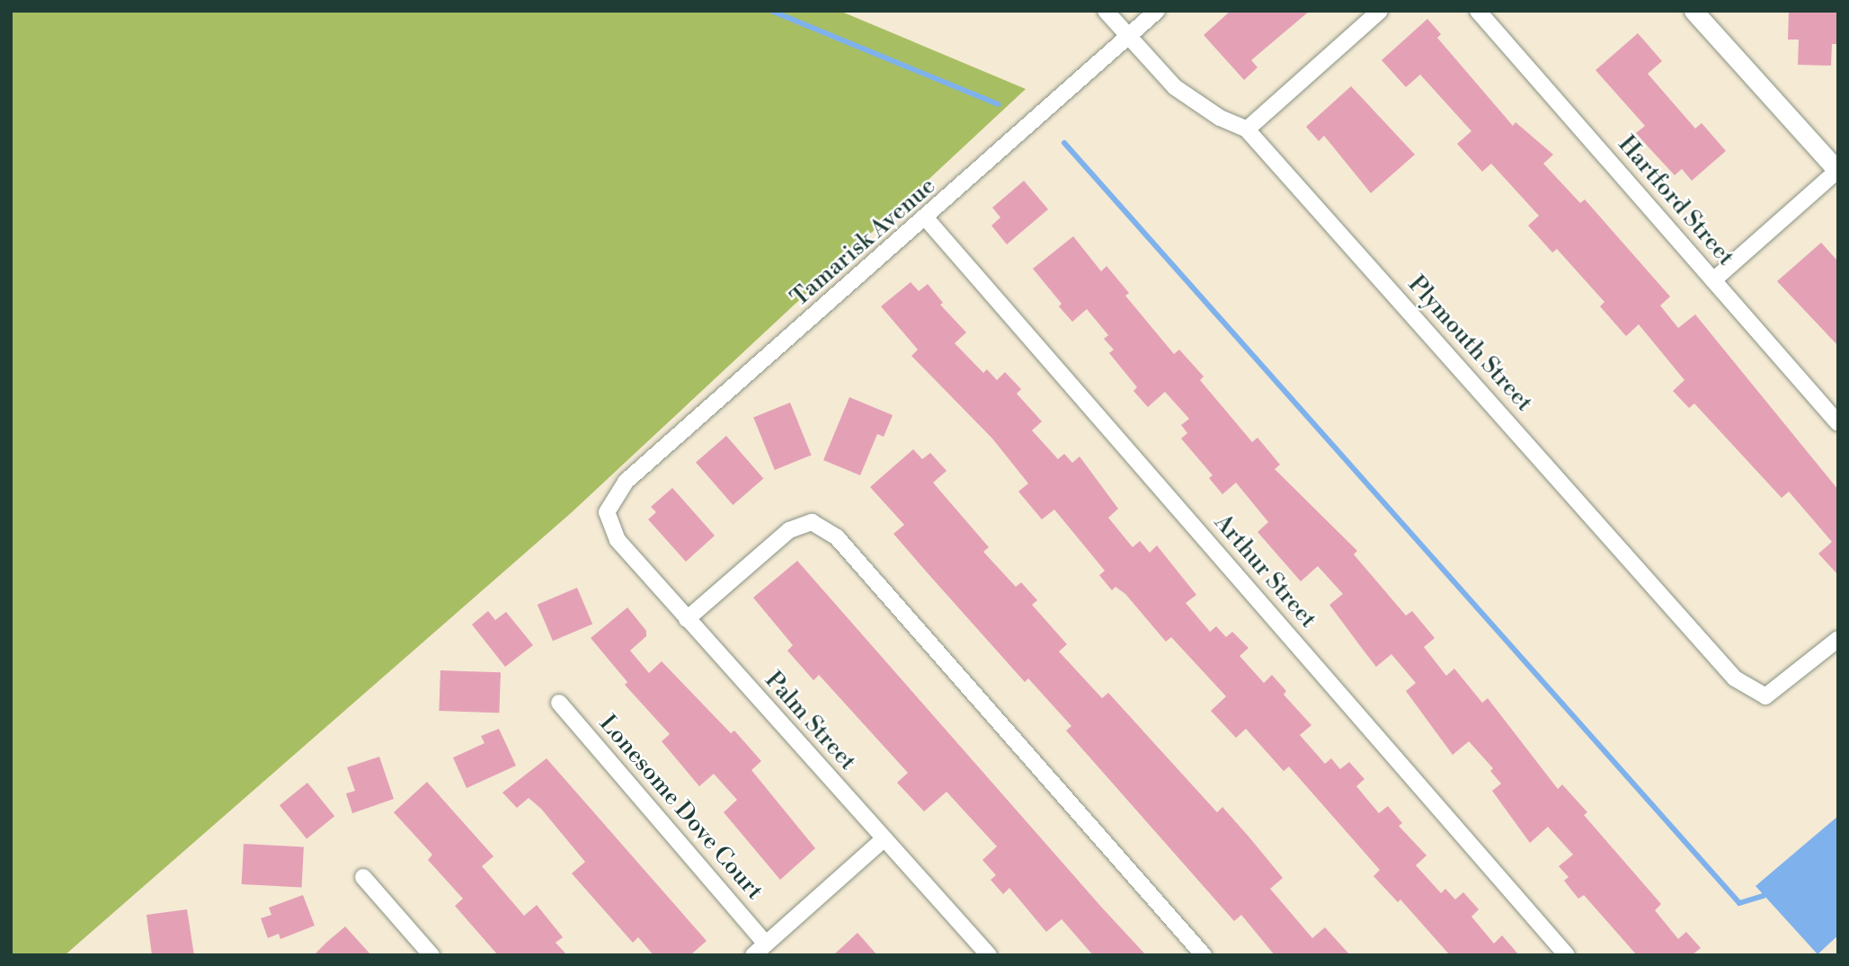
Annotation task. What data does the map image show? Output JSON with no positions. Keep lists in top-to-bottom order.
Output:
{
  "streets": {
    "street": [
      "Hartford Street",
      "Tamarisk Avenue",
      "Plymouth Street",
      "Arthur Street",
      "Palm Street",
      "Lonesome Dove Court"
    ]
  },
  "crossings": [
    ["Tamarisk Avenue", "Plymouth Street"],
    ["Tamarisk Avenue", "Arthur Street"],
    ["Tamarisk Avenue", "Palm Street"]
  ]
}
